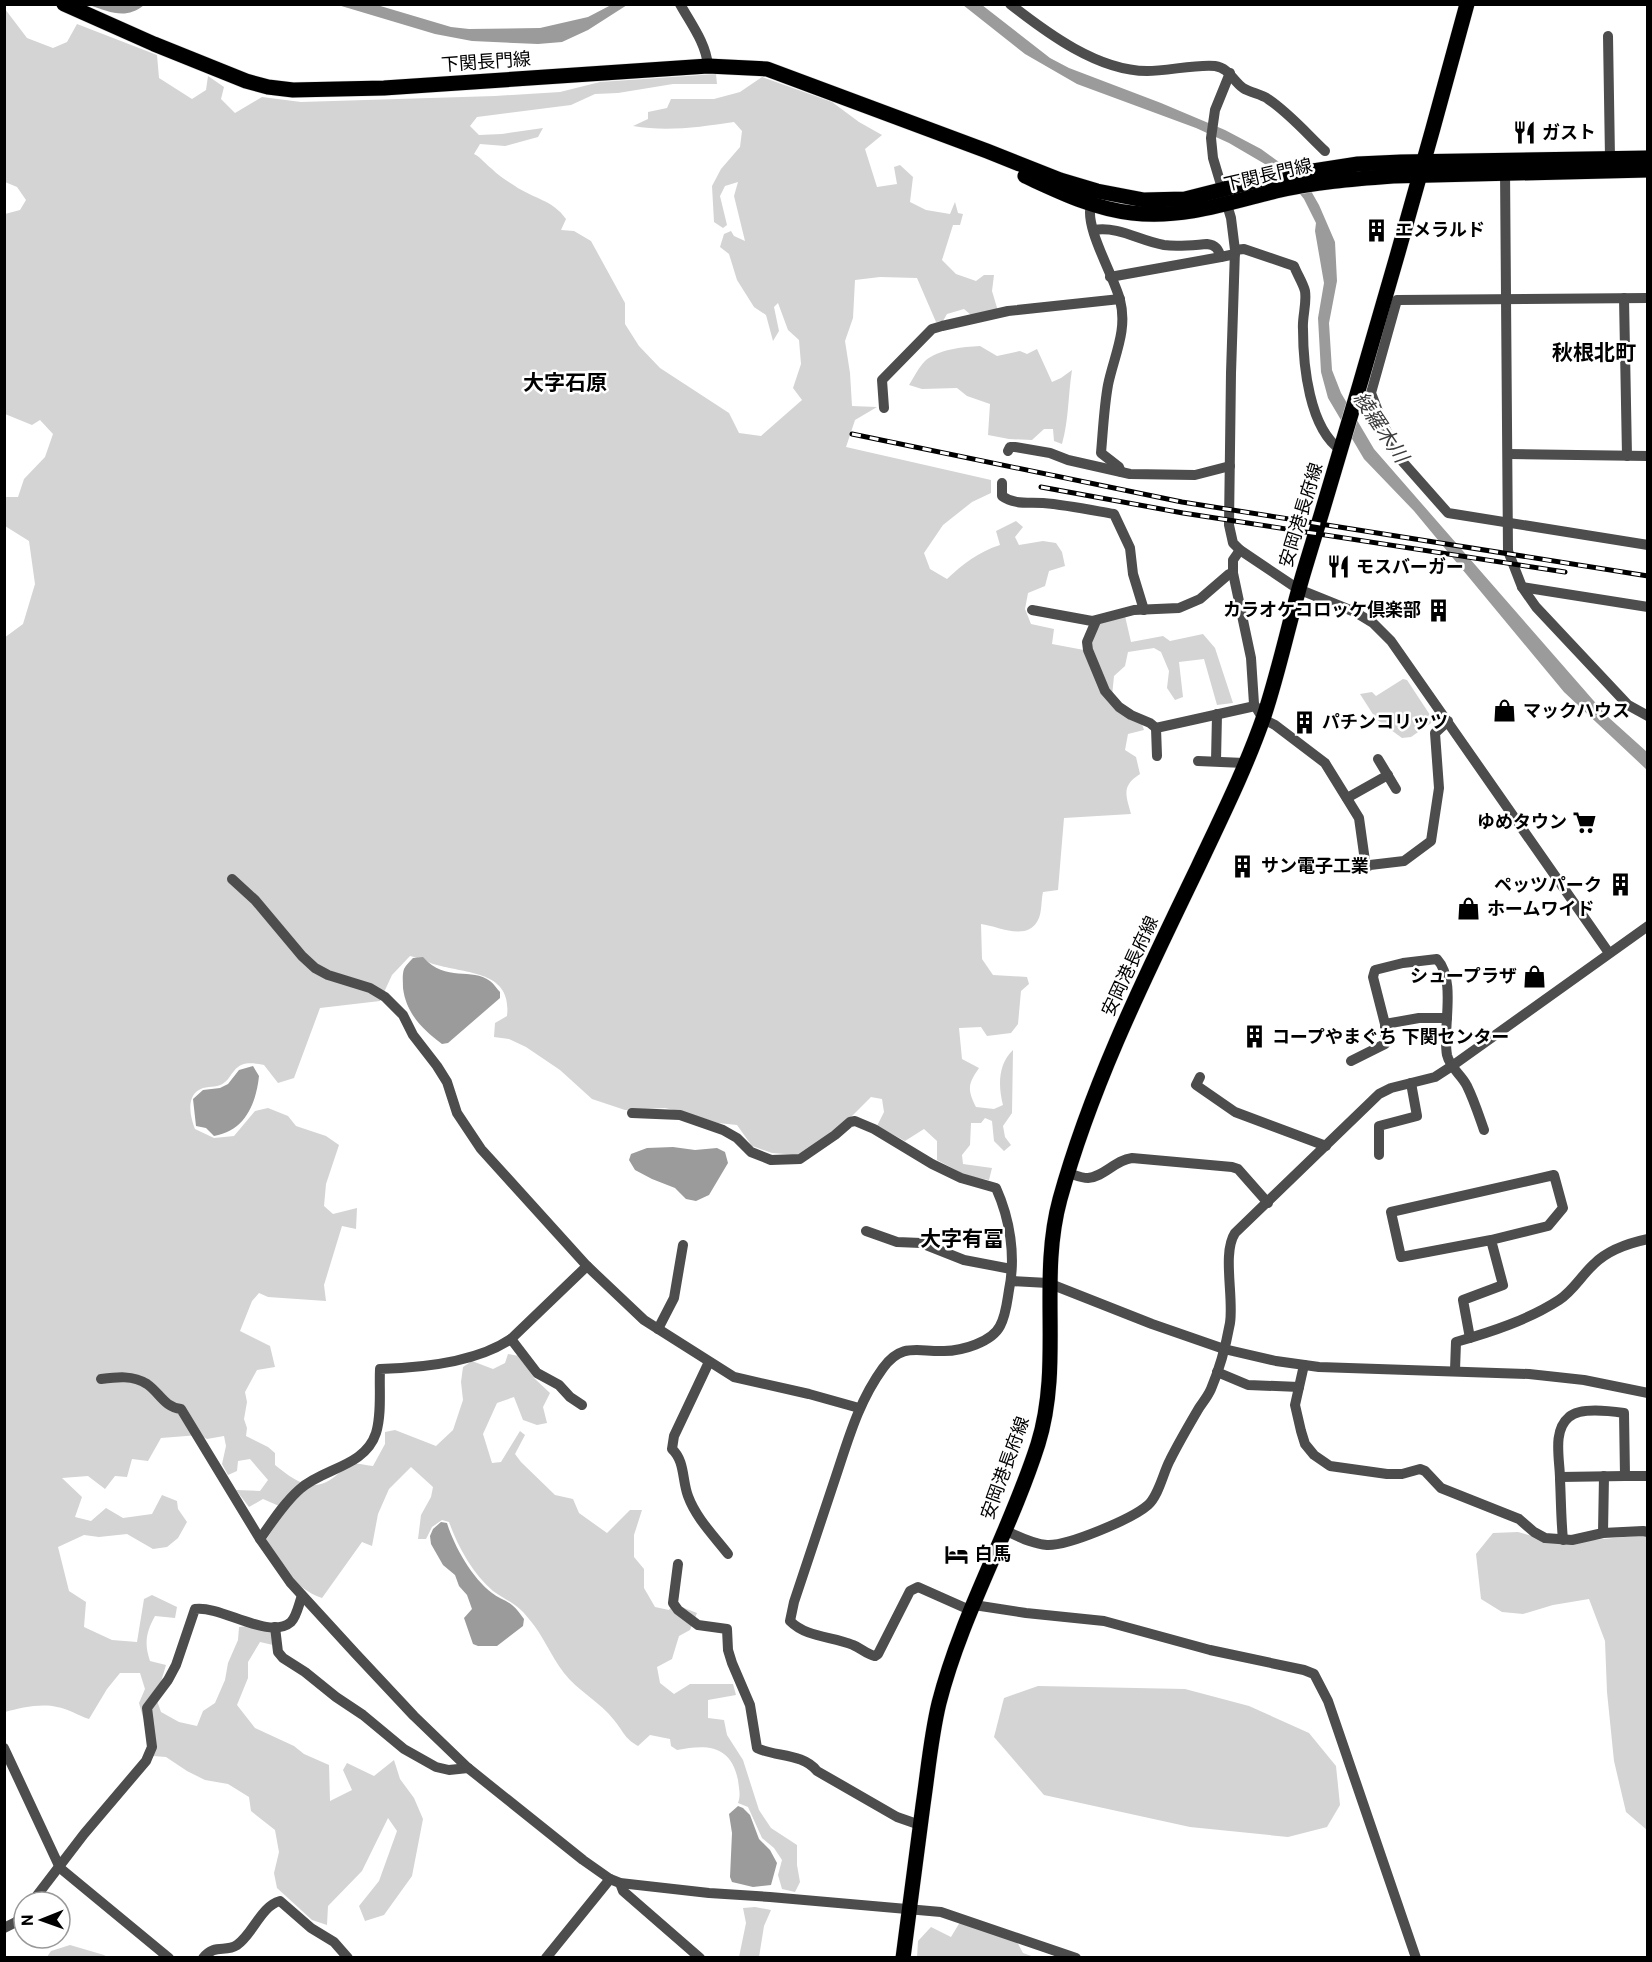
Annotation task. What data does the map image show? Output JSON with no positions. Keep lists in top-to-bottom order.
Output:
{
  "streets": {
    "main road": ["下関長門線", "安岡港長府線"]
  },
  "crossings": [
    ["下関長門線", "安岡港長府線"]
  ],
  "districts": ["秋根北町", "大字石原", "大字有冨"],
  "water": ["綾羅木川"],
  "places": {
    "restaurant": ["ガスト", "モスバーガー"],
    "building": [
      "エメラルド",
      "カラオケコロッケ倶楽部",
      "パチンコリッツ",
      "サン電子工業",
      "ペッツパーク",
      "コープやまぐち 下関センター"
    ],
    "shop": ["マックハウス", "ホームワイド", "シュープラザ"],
    "supermarket": ["ゆめタウン"],
    "hotel": ["白馬"]
  },
  "north": "left"
}
